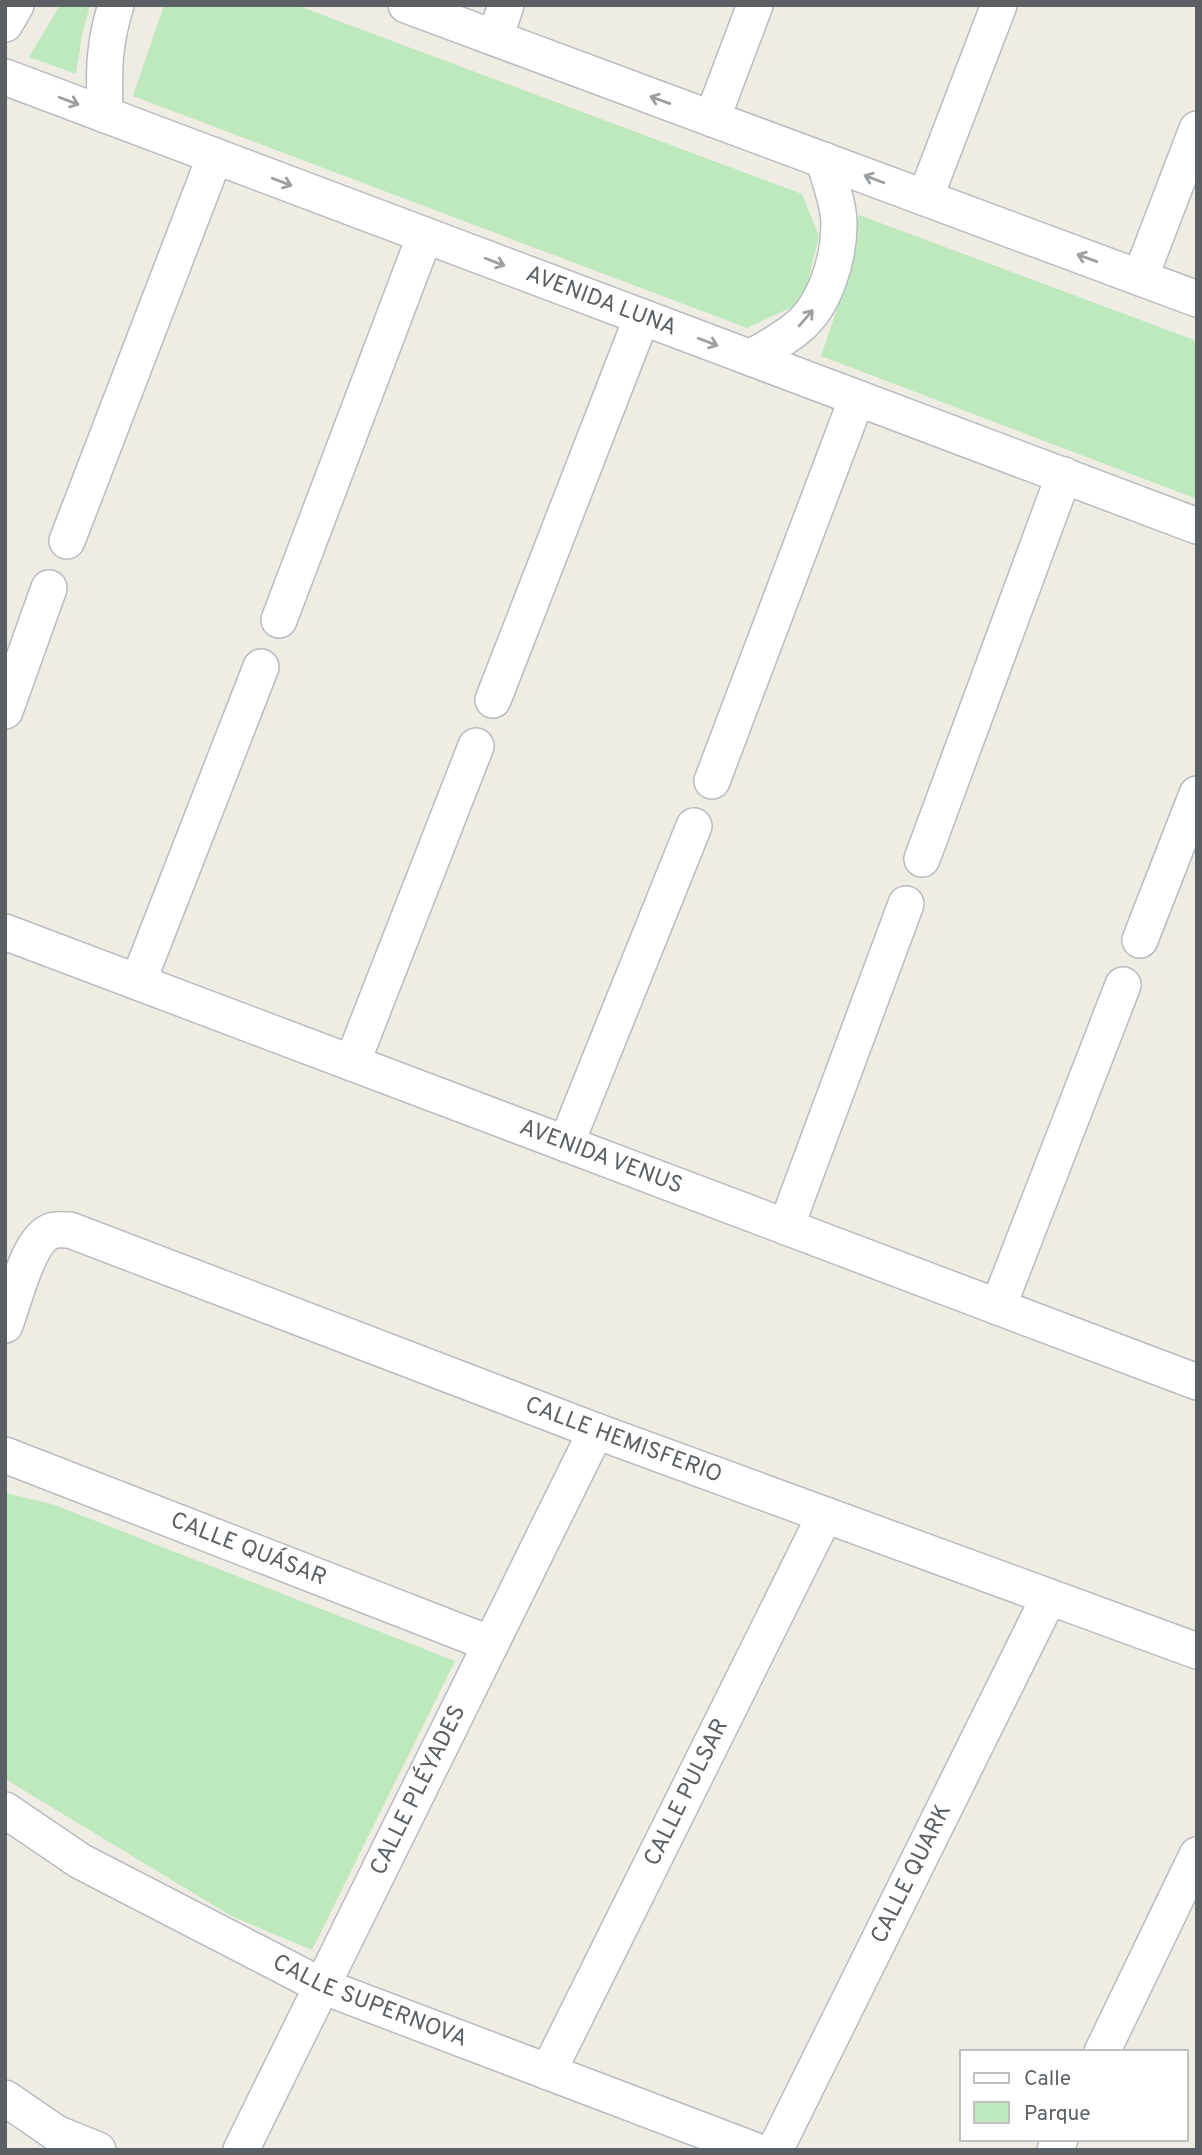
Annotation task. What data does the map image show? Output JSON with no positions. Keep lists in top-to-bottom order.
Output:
{
  "streets": {
    "street": [
      "AVENIDA LUNA",
      "AVENIDA VENUS",
      "CALLE HEMISFERIO",
      "CALLE QUÁSAR",
      "CALLE PLÉYADES",
      "CALLE PULSAR",
      "CALLE QUARK",
      "CALLE SUPERNOVA"
    ]
  },
  "crossings": [
    ["CALLE HEMISFERIO", "CALLE PLÉYADES"],
    ["CALLE HEMISFERIO", "CALLE PULSAR"],
    ["CALLE HEMISFERIO", "CALLE QUARK"],
    ["CALLE QUÁSAR", "CALLE PLÉYADES"],
    ["CALLE PLÉYADES", "CALLE SUPERNOVA"],
    ["CALLE PULSAR", "CALLE SUPERNOVA"]
  ],
  "legend": ["Calle", "Parque"]
}
